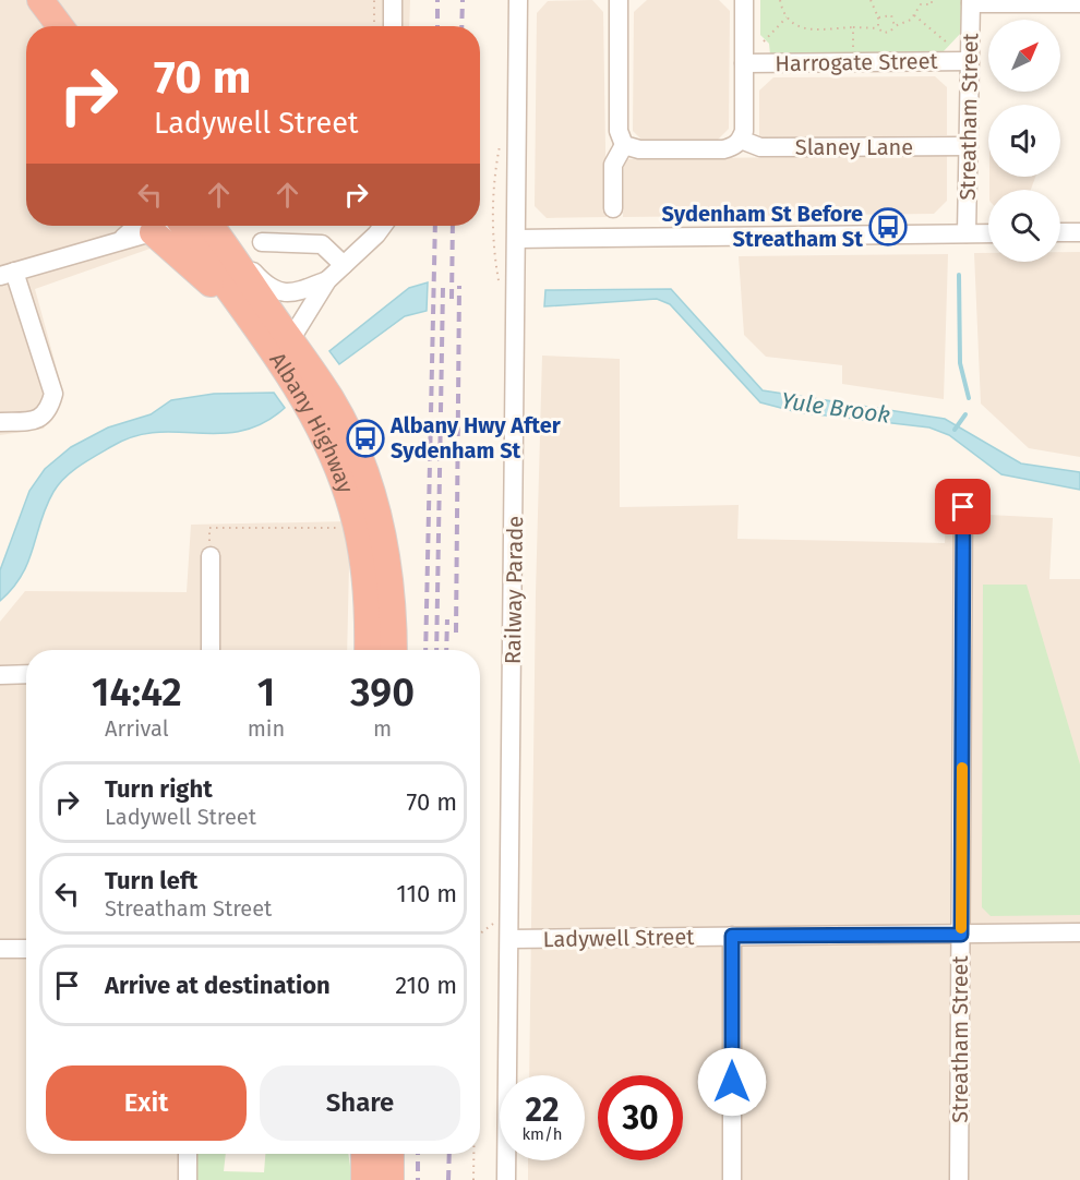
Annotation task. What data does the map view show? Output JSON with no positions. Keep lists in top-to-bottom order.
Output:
{
  "streets": {
    "highway": ["Albany Highway"],
    "street": [
      "Harrogate Street",
      "Streatham Street",
      "Slaney Lane",
      "Railway Parade",
      "Ladywell Street"
    ]
  },
  "crossings": [
    ["Harrogate Street", "Streatham Street"],
    ["Streatham Street", "Slaney Lane"],
    ["Streatham Street", "Ladywell Street"],
    ["Railway Parade", "Ladywell Street"]
  ],
  "water": ["Yule Brook"],
  "places": {
    "bus stop": ["Sydenham St Before Streatham St", "Albany Hwy After Sydenham St"]
  },
  "north": "top right",
  "page": {
    "turn": ["70 m", "Ladywell Street"],
    "eta": [
      "14:42",
      "Arrival",
      "1",
      "min",
      "390",
      "m"
    ],
    "list": [
      {
        "name": "Turn right",
        "note": "Ladywell Street",
        "value": "70 m"
      },
      {
        "name": "Turn left",
        "note": "Streatham Street",
        "value": "110 m"
      },
      {
        "name": "Arrive at destination",
        "value": "210 m"
      }
    ],
    "buttons": ["Exit", "Share"],
    "speed": "22 km/h",
    "limit": "30"
  }
}
